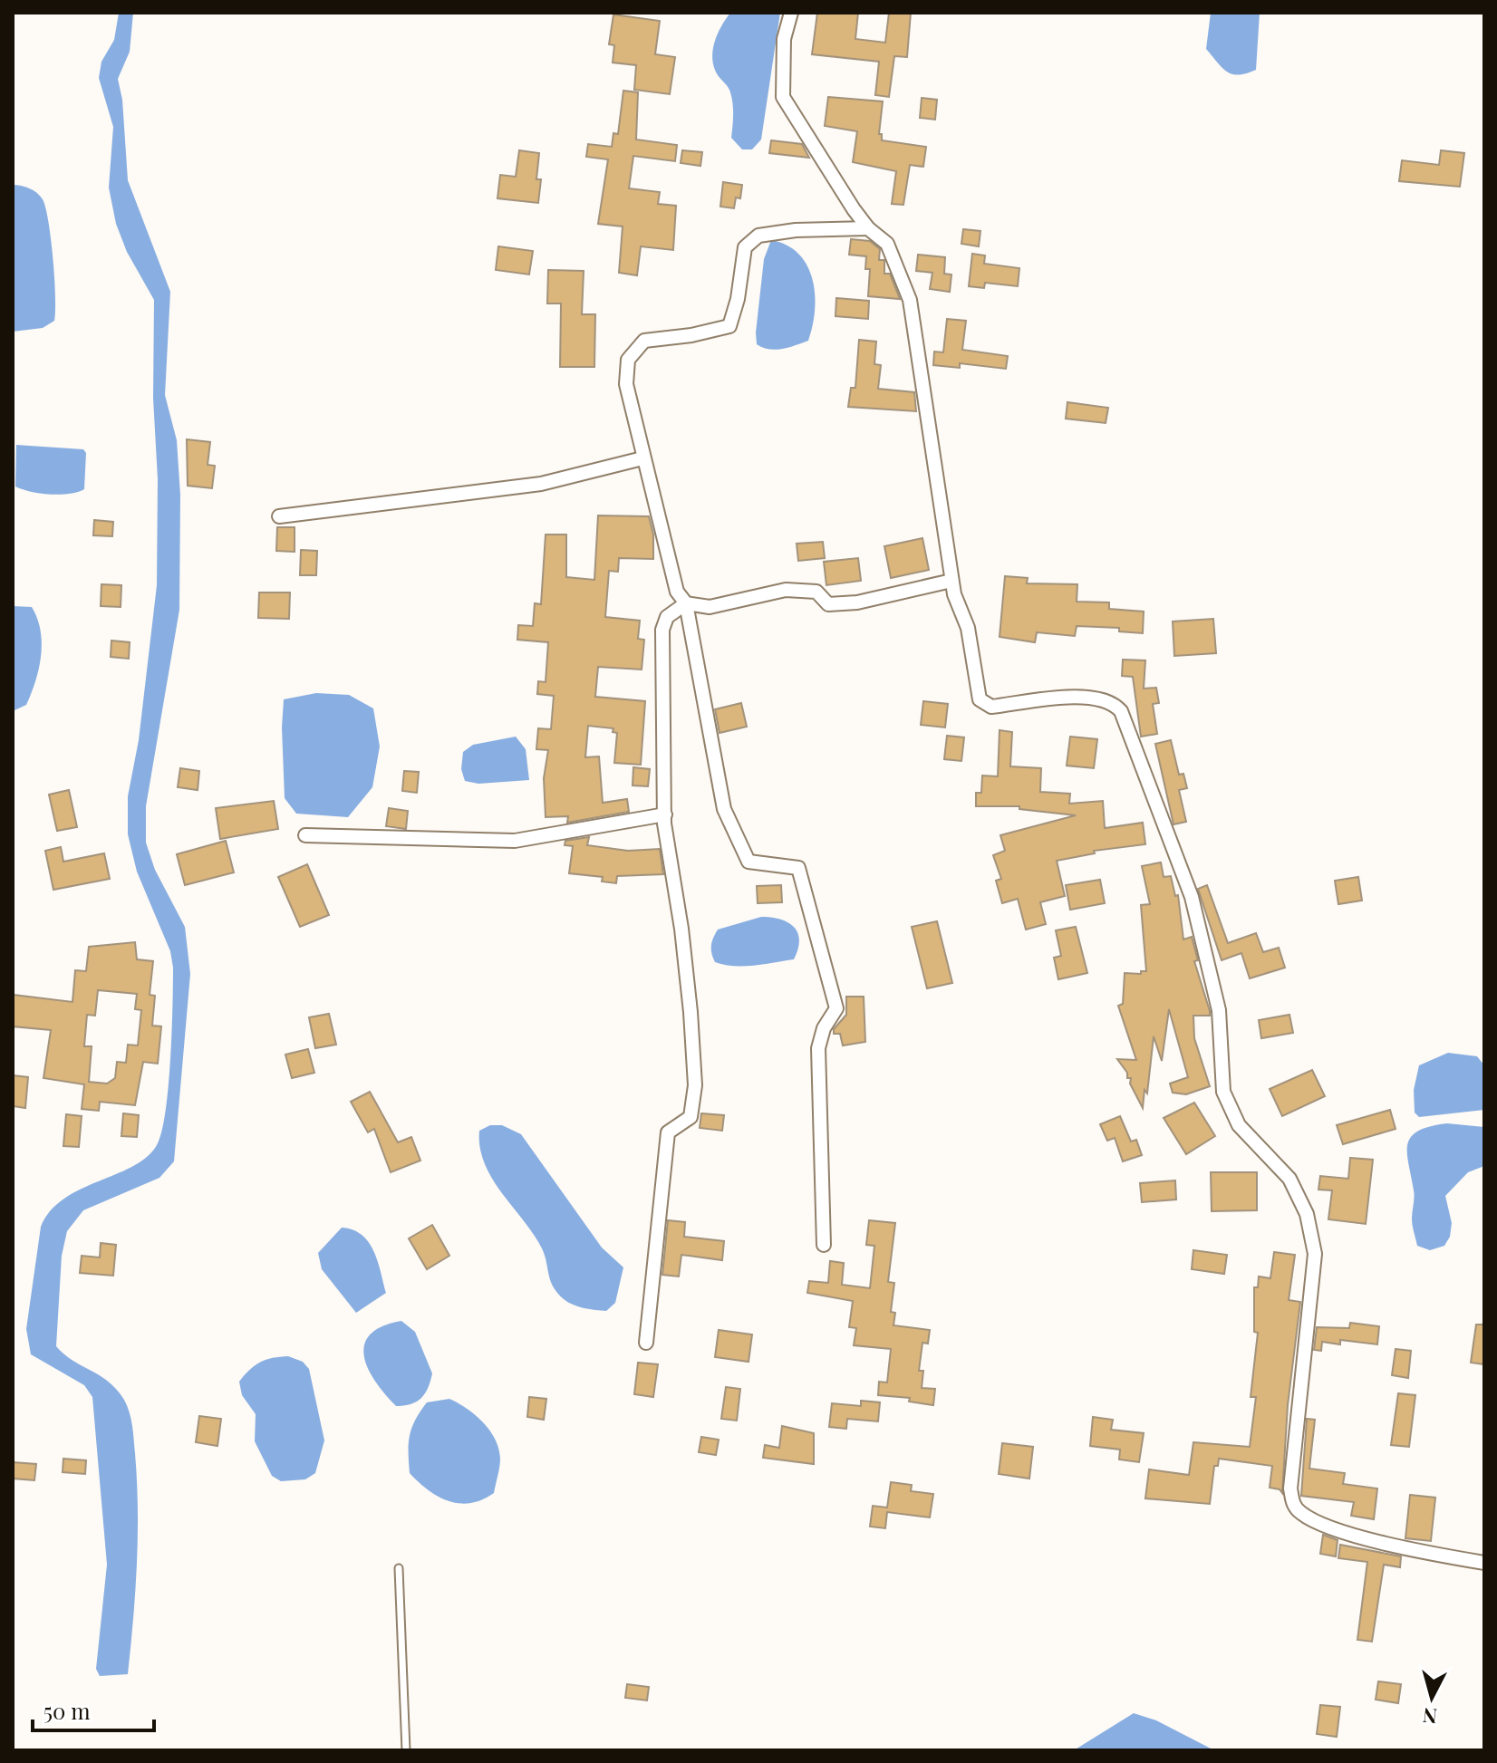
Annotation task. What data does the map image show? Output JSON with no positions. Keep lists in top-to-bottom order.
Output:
{
  "scale_bar": "50 m",
  "north": "bottom"
}
